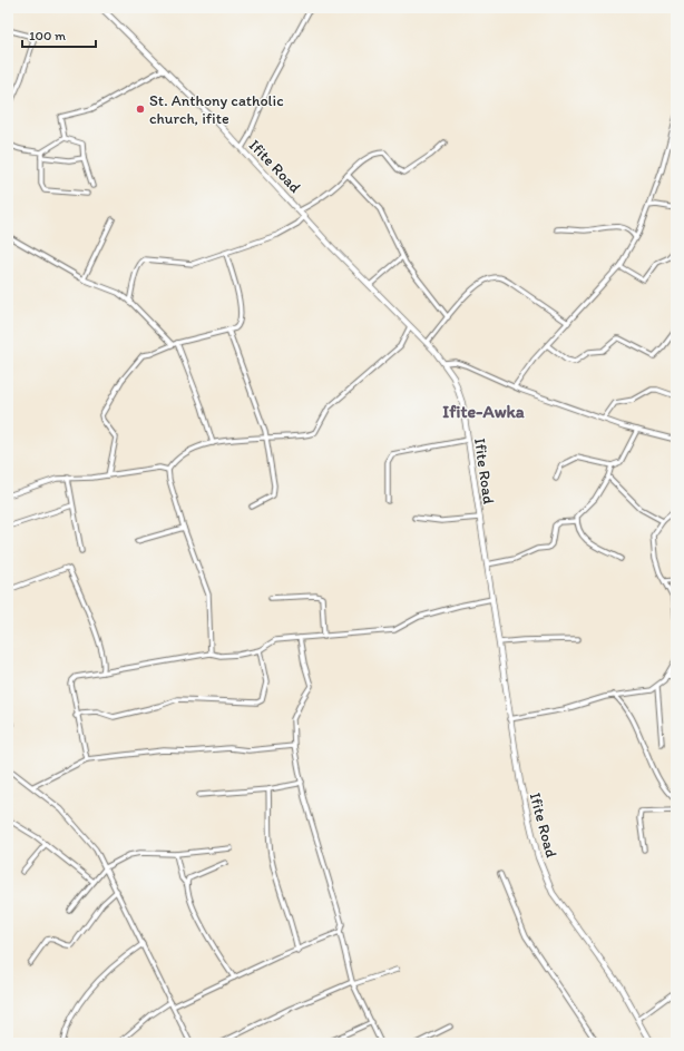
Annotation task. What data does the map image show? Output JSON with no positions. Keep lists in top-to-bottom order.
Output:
{
  "streets": {
    "street": ["Ifite Road"]
  },
  "districts": ["Ifite-Awka"],
  "places": ["St. Anthony catholic church, ifite"],
  "scale_bar": "100 m"
}
